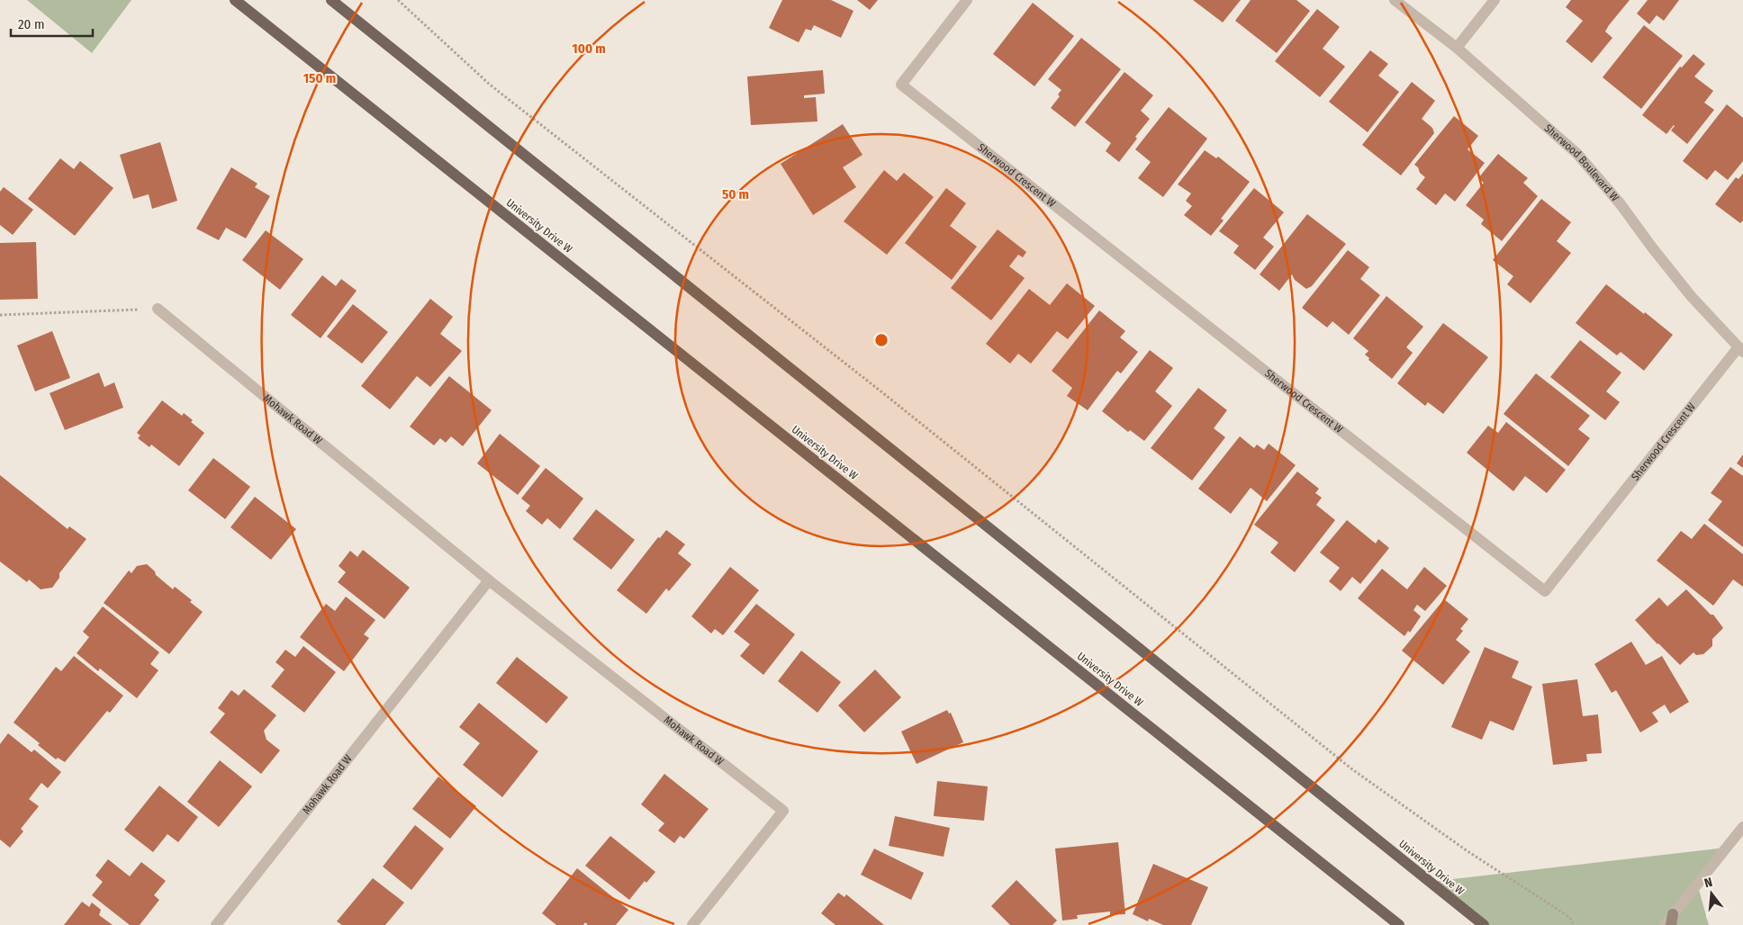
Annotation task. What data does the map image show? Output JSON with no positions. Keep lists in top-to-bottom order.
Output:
{
  "streets": {
    "main road": ["University Drive W"],
    "street": ["Sherwood Boulevard W", "Sherwood Crescent W", "Mohawk Road W"]
  },
  "crossings": [
    ["Sherwood Boulevard W", "Sherwood Crescent W"]
  ],
  "scale_bar": "20 m",
  "north": "top",
  "rings": ["100 m", "150 m", "50 m"]
}
